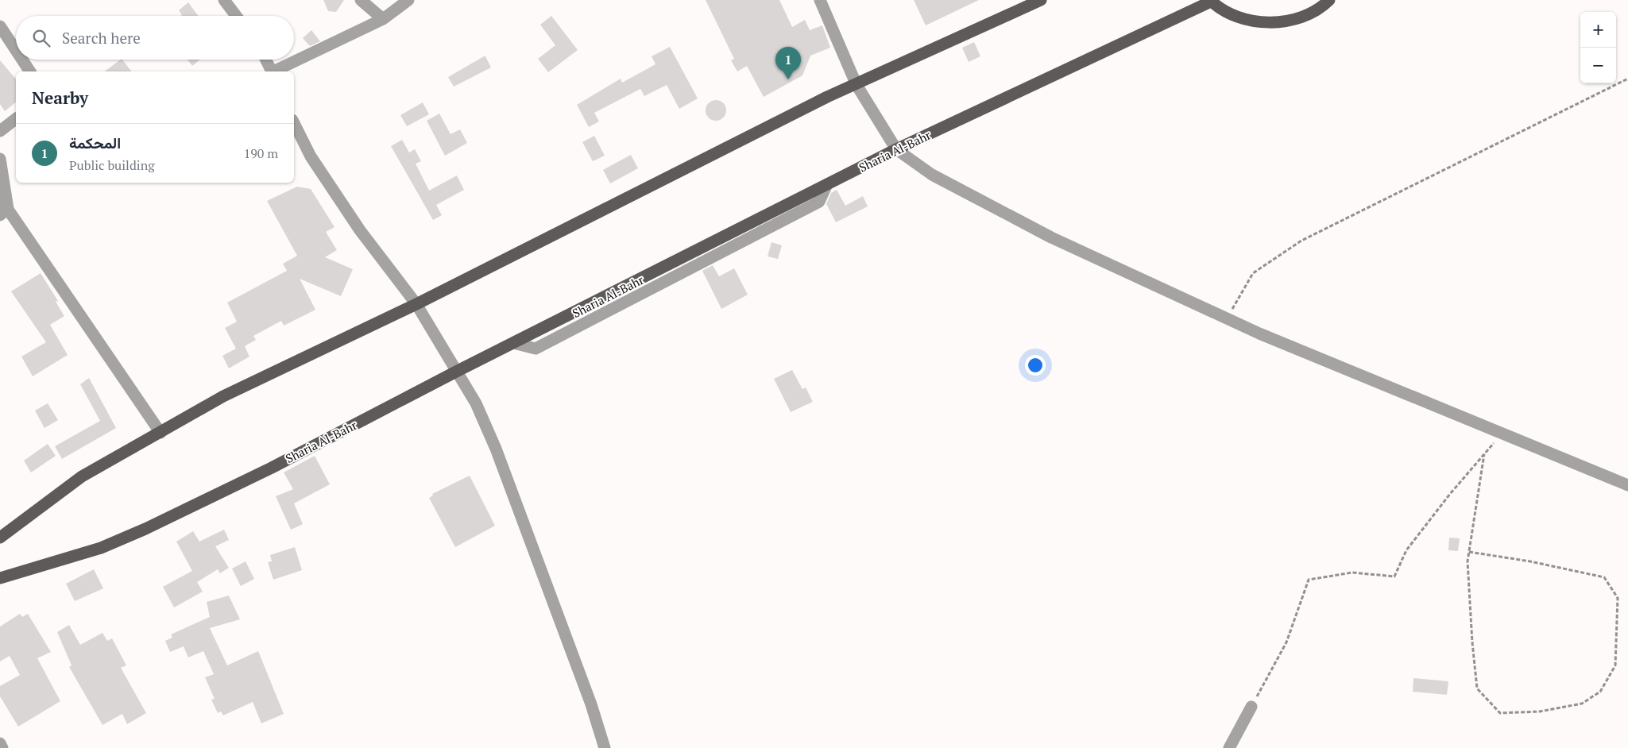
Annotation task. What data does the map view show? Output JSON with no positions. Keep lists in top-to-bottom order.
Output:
{
  "streets": {
    "main road": ["Sharia Al-Bahr"]
  },
  "page": {
    "map_buttons": ["+", "−"],
    "search": "Search here",
    "pins": "1",
    "heading": "Nearby",
    "list": [
      {
        "mark": "1",
        "name": "المحكمة",
        "note": "Public building",
        "value": "190 m"
      }
    ]
  }
}
